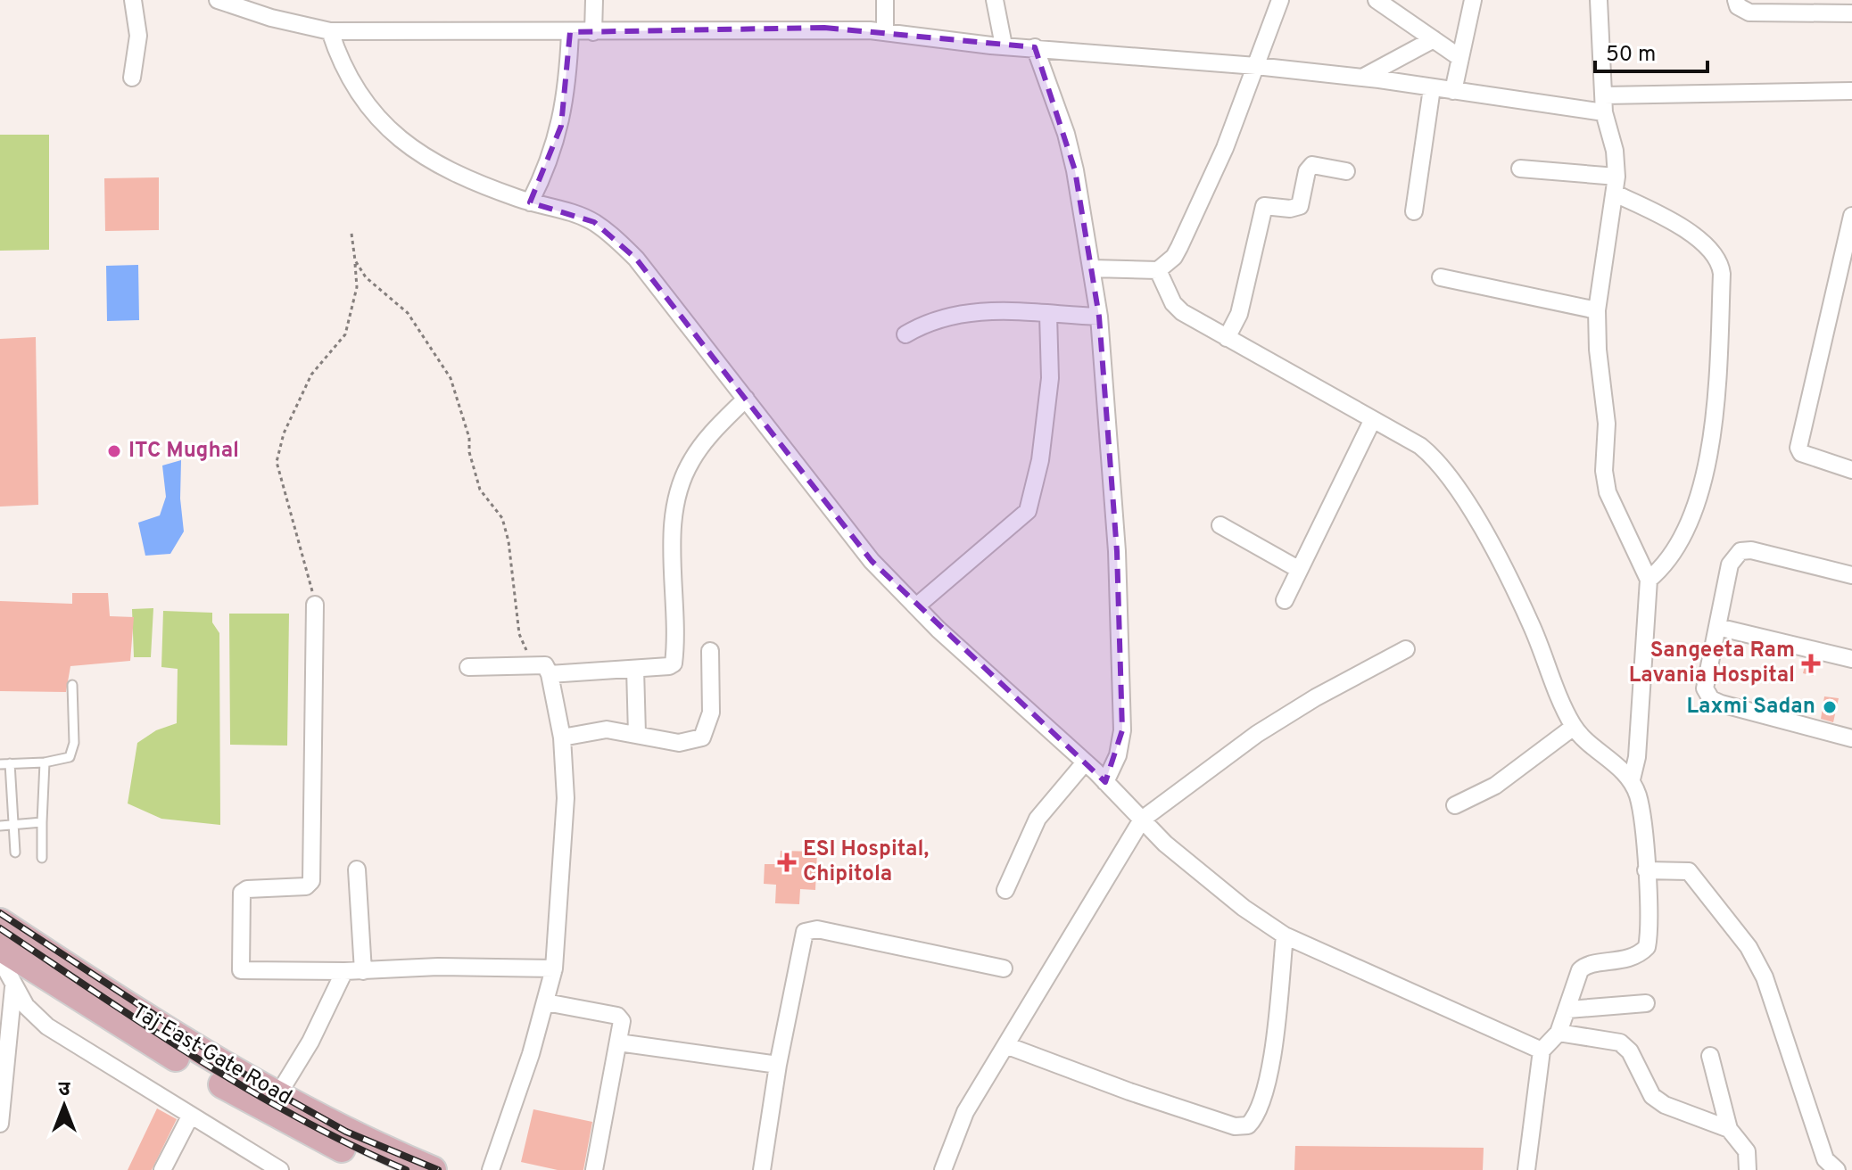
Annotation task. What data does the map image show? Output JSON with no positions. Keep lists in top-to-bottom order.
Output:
{
  "streets": {
    "main road": ["Taj East Gate Road"]
  },
  "places": {
    "other": ["ITC Mughal", "Laxmi Sadan"],
    "health": ["Sangeeta Ram Lavania Hospital", "ESI Hospital, Chipitola"]
  },
  "scale_bar": "50 m",
  "north": "top"
}
